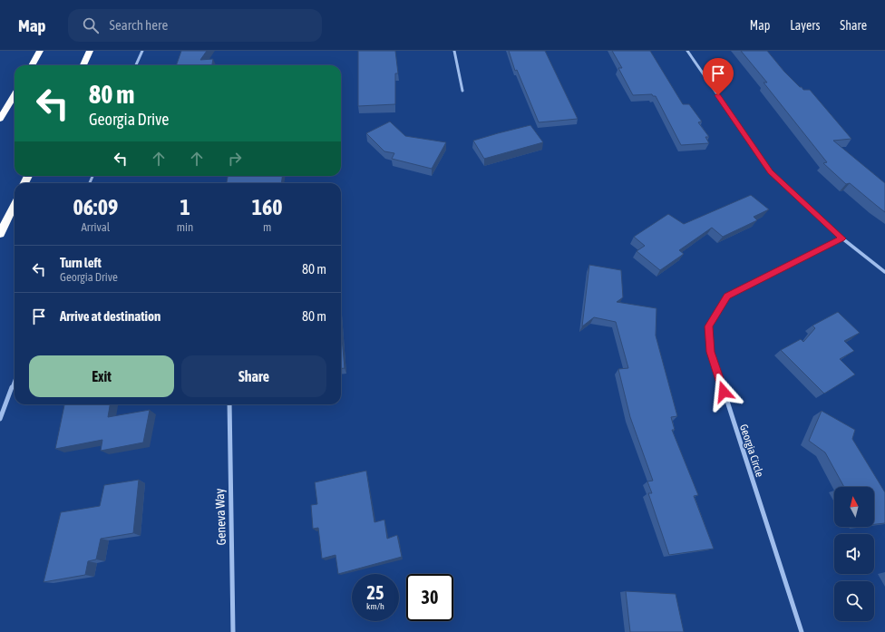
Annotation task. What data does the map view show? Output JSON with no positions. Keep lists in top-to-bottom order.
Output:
{
  "streets": {
    "street": ["Georgia Circle", "Geneva Way"]
  },
  "north": "top",
  "page": {
    "header": "Map",
    "search": "Search here",
    "nav": ["Map", "Layers", "Share"],
    "turn": ["80 m", "Georgia Drive"],
    "eta": [
      "06:09",
      "Arrival",
      "1",
      "min",
      "160",
      "m"
    ],
    "list": [
      {
        "name": "Turn left",
        "note": "Georgia Drive",
        "value": "80 m"
      },
      {
        "name": "Arrive at destination",
        "value": "80 m"
      }
    ],
    "buttons": ["Exit", "Share"],
    "speed": "25 km/h",
    "limit": "30"
  }
}
